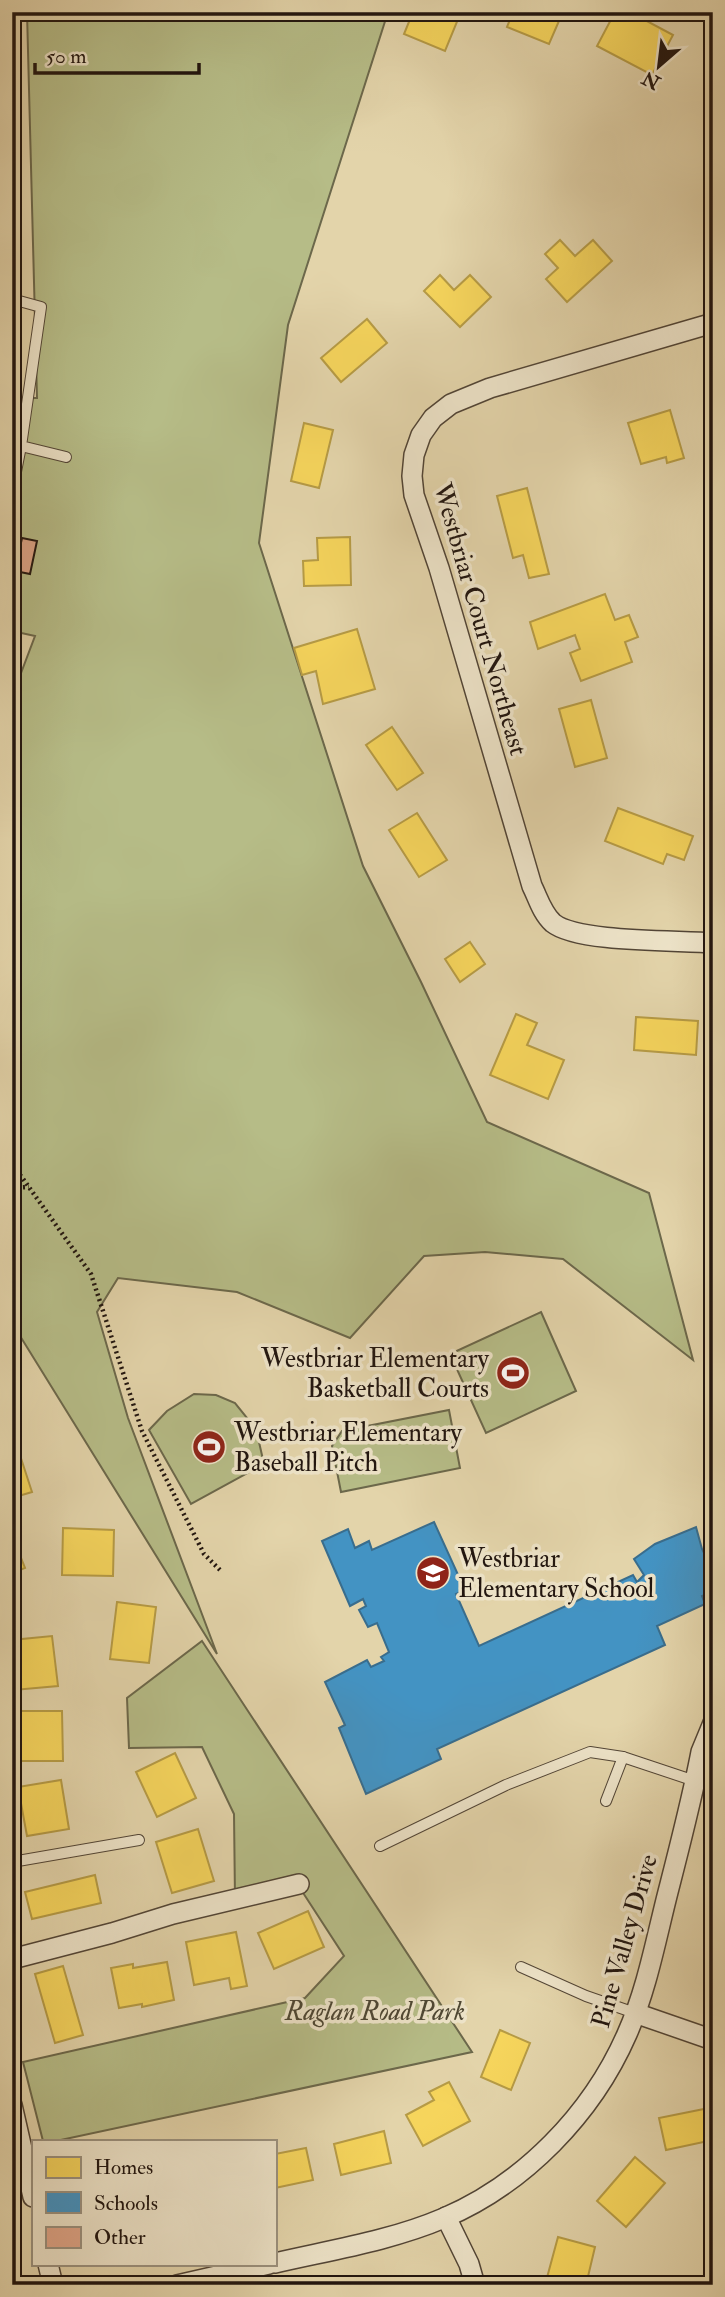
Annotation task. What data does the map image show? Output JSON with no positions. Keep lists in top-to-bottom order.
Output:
{
  "streets": {
    "street": ["Westbriar Court Northeast", "Pine Valley Drive"]
  },
  "parks": ["Raglan Road Park"],
  "places": {
    "sports": ["Westbriar Elementary Basketball Courts", "Westbriar Elementary Baseball Pitch"],
    "school or university": ["Westbriar Elementary School"]
  },
  "legend": ["Homes", "Schools", "Other"],
  "scale_bar": "50 m",
  "north": "bottom left"
}
